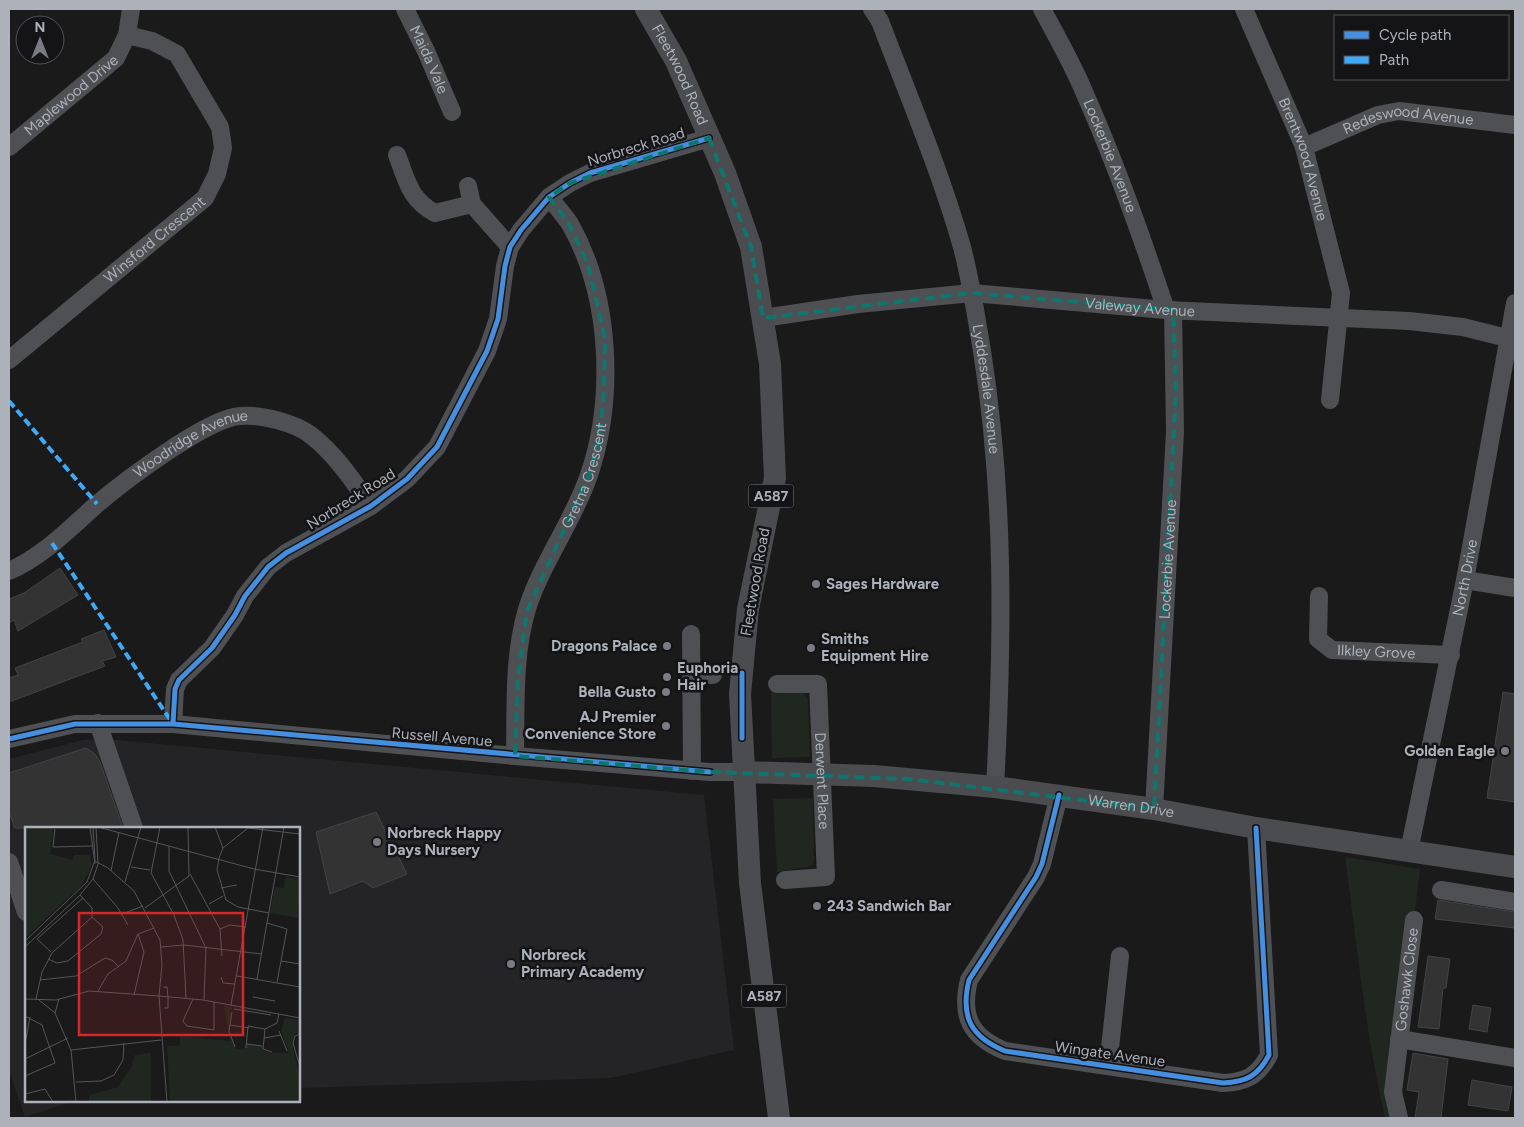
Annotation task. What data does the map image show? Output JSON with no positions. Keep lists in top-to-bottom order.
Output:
{
  "streets": {
    "main road": ["Fleetwood Road", "A587", "Warren Drive"],
    "street": [
      "Maida Vale",
      "Maplewood Drive",
      "Redeswood Avenue",
      "Norbreck Road",
      "Lockerbie Avenue",
      "Brentwood Avenue",
      "Winsford Crescent",
      "Valeway Avenue",
      "Lyddesdale Avenue",
      "Woodridge Avenue",
      "Gretna Crescent",
      "North Drive",
      "Ilkley Grove",
      "Russell Avenue",
      "Derwent Place",
      "Goshawk Close",
      "Wingate Avenue"
    ]
  },
  "crossings": [
    ["Fleetwood Road", "Norbreck Road"],
    ["Fleetwood Road", "Valeway Avenue"],
    ["Fleetwood Road", "Russell Avenue"],
    ["Fleetwood Road", "Warren Drive"],
    ["Maplewood Drive", "Winsford Crescent"],
    ["Redeswood Avenue", "Brentwood Avenue"],
    ["Norbreck Road", "Woodridge Avenue"],
    ["Norbreck Road", "Gretna Crescent"],
    ["Norbreck Road", "Russell Avenue"],
    ["Lockerbie Avenue", "Valeway Avenue"],
    ["Lockerbie Avenue", "Warren Drive"],
    ["Brentwood Avenue", "Valeway Avenue"],
    ["Valeway Avenue", "Lyddesdale Avenue"],
    ["Valeway Avenue", "North Drive"],
    ["Lyddesdale Avenue", "Warren Drive"],
    ["Gretna Crescent", "Russell Avenue"],
    ["North Drive", "Ilkley Grove"],
    ["North Drive", "Warren Drive"],
    ["Russell Avenue", "Warren Drive"],
    ["Derwent Place", "Warren Drive"],
    ["Warren Drive", "Wingate Avenue"]
  ],
  "places": [
    "Sages Hardware",
    "Dragons Palace",
    "Smiths Equipment Hire",
    "Euphoria Hair",
    "Bella Gusto",
    "AJ Premier Convenience Store",
    "Golden Eagle",
    "Norbreck Happy Days Nursery",
    "243 Sandwich Bar",
    "Norbreck Primary Academy"
  ],
  "legend": ["Cycle path", "Path"],
  "north": "top"
}
